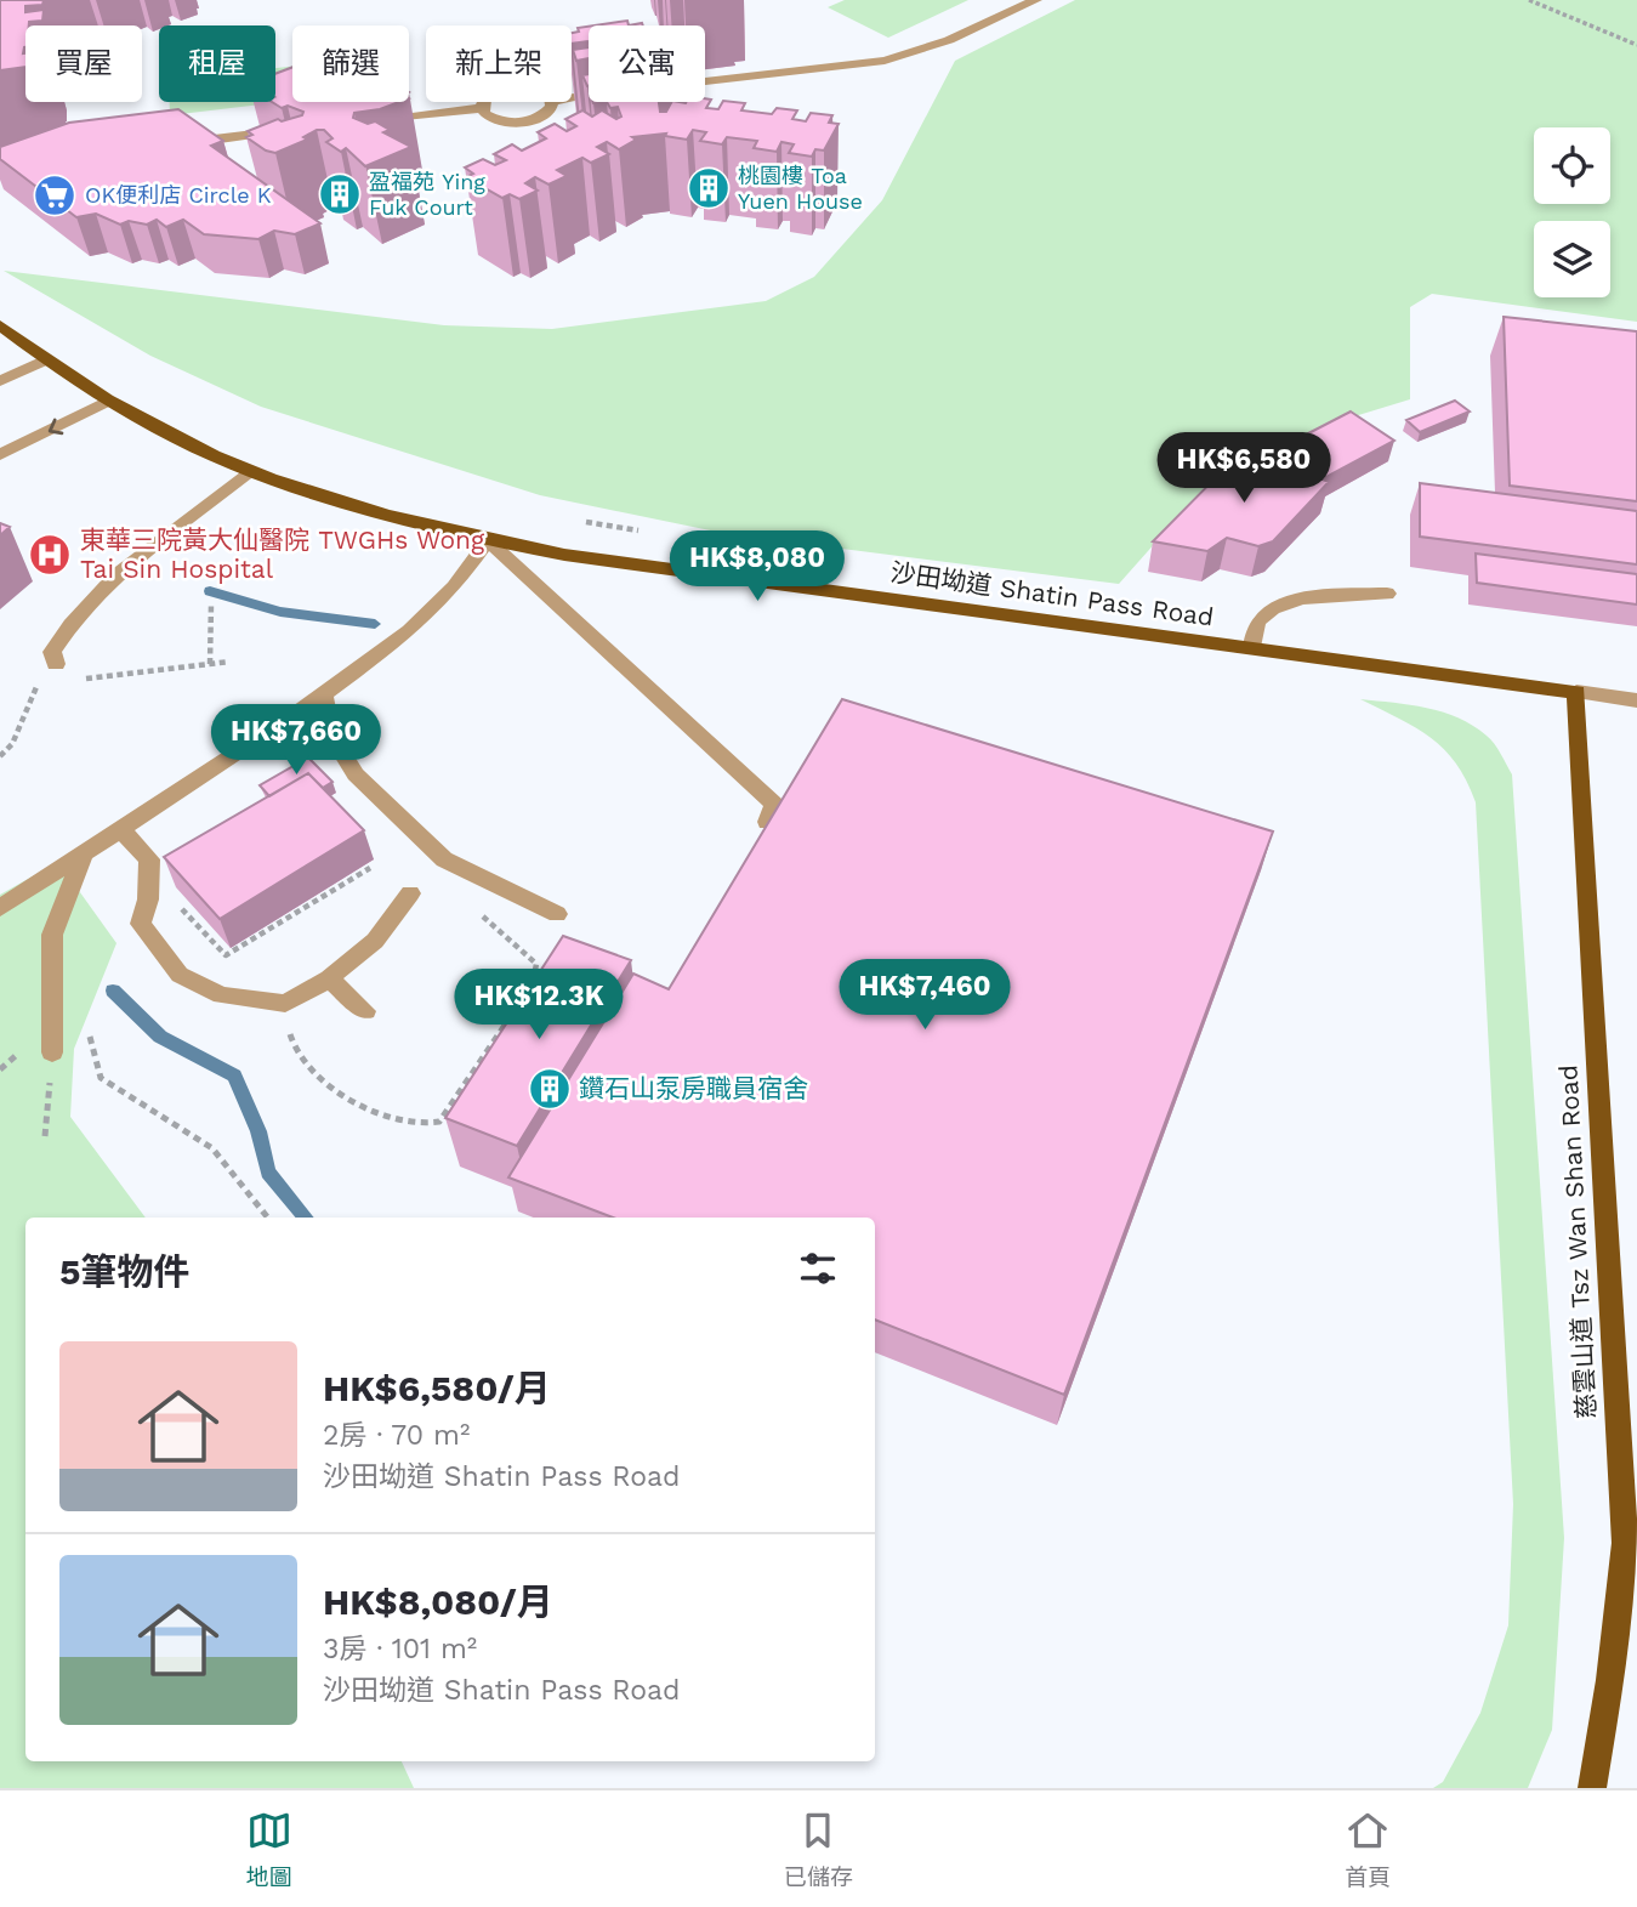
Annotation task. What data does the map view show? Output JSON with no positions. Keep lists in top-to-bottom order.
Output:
{
  "streets": {
    "main road": ["沙田坳道 Shatin Pass Road", "慈雲山道 Tsz Wan Shan Road"]
  },
  "crossings": [
    ["沙田坳道 Shatin Pass Road", "慈雲山道 Tsz Wan Shan Road"]
  ],
  "places": {
    "building": ["桃園樓 Toa Yuen House", "盈福苑 Ying Fuk Court", "鑽石山泵房職員宿舍"],
    "supermarket": ["OK便利店 Circle K"],
    "hospital": ["東華三院黃大仙醫院 TWGHs Wong Tai Sin Hospital"]
  },
  "page": {
    "chip": [
      "買屋",
      "租屋",
      "篩選",
      "新上架",
      "公寓"
    ],
    "price": [
      "HK$6,580",
      "HK$8,080",
      "HK$7,660",
      "HK$7,460",
      "HK$12.3K"
    ],
    "heading": "5筆物件",
    "list": [
      {
        "name": "HK$6,580/月",
        "note": "2房 · 70 m² · 沙田坳道 Shatin Pass Road"
      },
      {
        "name": "HK$8,080/月",
        "note": "3房 · 101 m² · 沙田坳道 Shatin Pass Road"
      }
    ],
    "tabs": ["地圖", "已儲存", "首頁"]
  }
}
